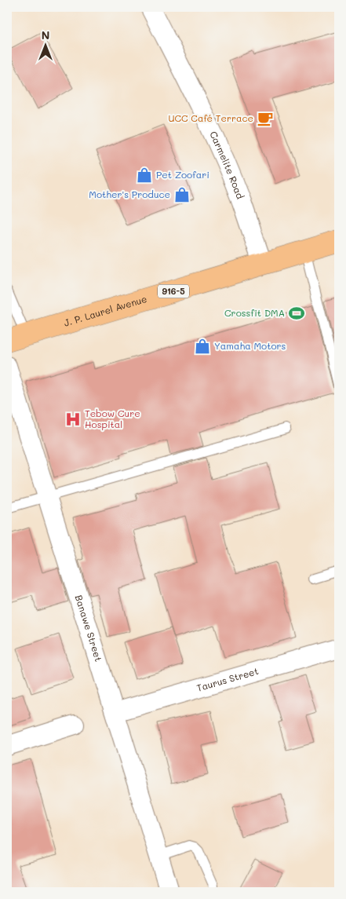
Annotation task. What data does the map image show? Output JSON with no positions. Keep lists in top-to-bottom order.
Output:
{
  "streets": {
    "main road": ["916-5", "J. P. Laurel Avenue"],
    "street": ["Carmelite Road", "Banawe Street", "Taurus Street"]
  },
  "crossings": [
    ["Carmelite Road", "J. P. Laurel Avenue"],
    ["Banawe Street", "Taurus Street"]
  ],
  "places": {
    "cafe": ["UCC Café Terrace"],
    "shop": ["Pet Zoofari", "Mother's Produce", "Yamaha Motors"],
    "sports": ["Crossfit DMA"],
    "hospital": ["Tebow Cure Hospital"]
  },
  "north": "top"
}
